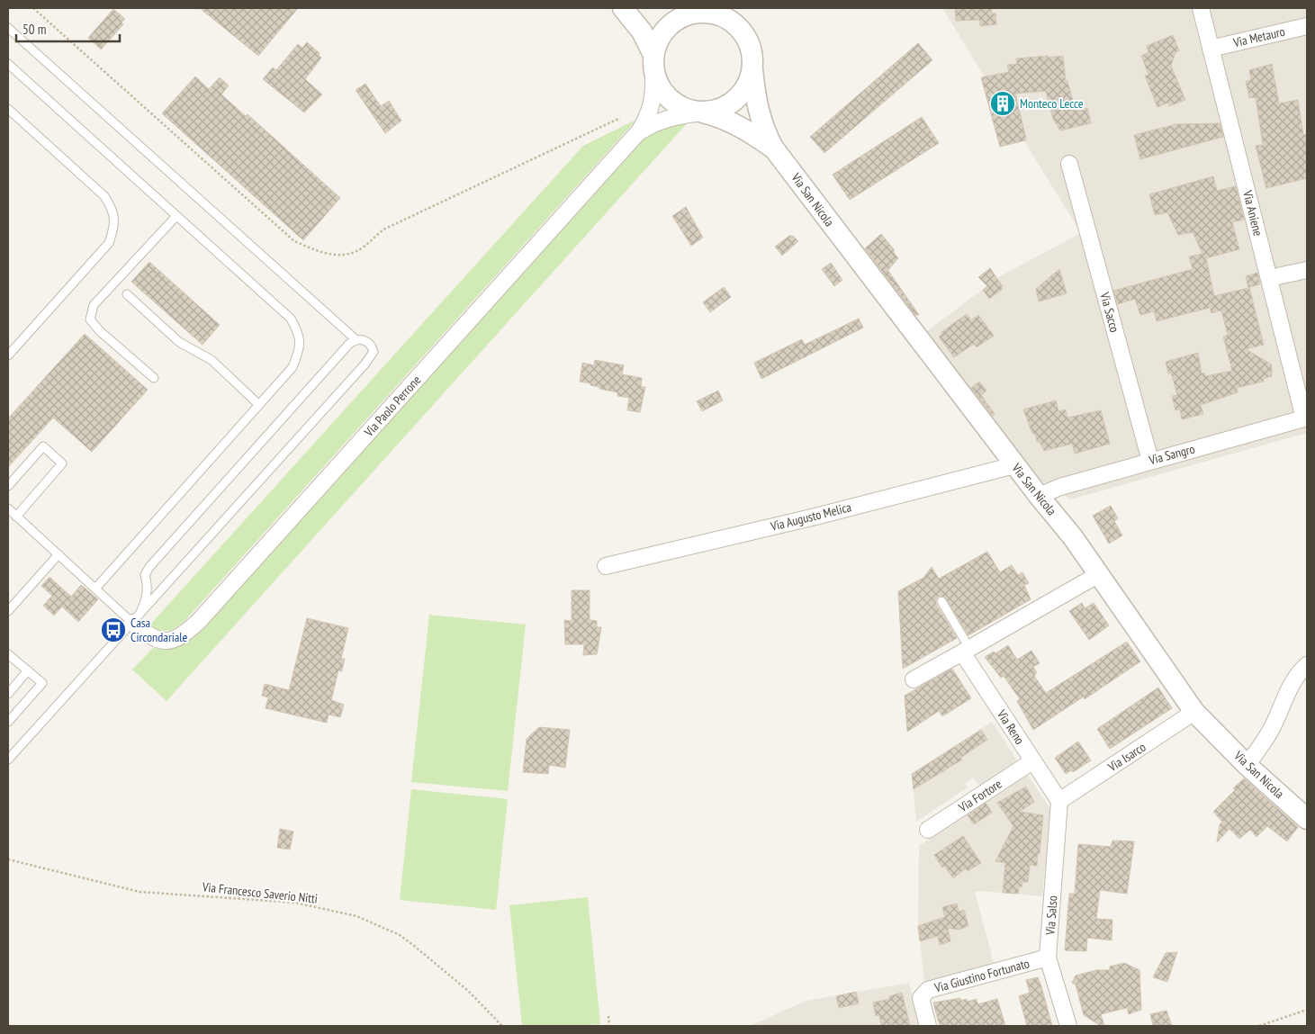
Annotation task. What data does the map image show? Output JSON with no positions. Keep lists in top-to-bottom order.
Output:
{
  "streets": {
    "street": [
      "Via Metauro",
      "Via San Nicola",
      "Via Aniene",
      "Via Sacco",
      "Via Paolo Perrone",
      "Via Sangro",
      "Via Augusto Melica",
      "Via Reno",
      "Via Isarco",
      "Via Fortore",
      "Via Salso",
      "Via Giustino Fortunato"
    ],
    "path": ["Via Francesco Saverio Nitti"]
  },
  "crossings": [
    ["Via Metauro", "Via Aniene"],
    ["Via San Nicola", "Via Paolo Perrone"],
    ["Via San Nicola", "Via Sangro"],
    ["Via San Nicola", "Via Augusto Melica"],
    ["Via San Nicola", "Via Isarco"],
    ["Via Aniene", "Via Sangro"],
    ["Via Sacco", "Via Sangro"],
    ["Via Reno", "Via Isarco"],
    ["Via Reno", "Via Fortore"],
    ["Via Reno", "Via Salso"],
    ["Via Isarco", "Via Salso"],
    ["Via Salso", "Via Giustino Fortunato"]
  ],
  "places": {
    "building": ["Monteco Lecce"],
    "bus stop": ["Casa Circondariale"]
  },
  "scale_bar": "50 m"
}
